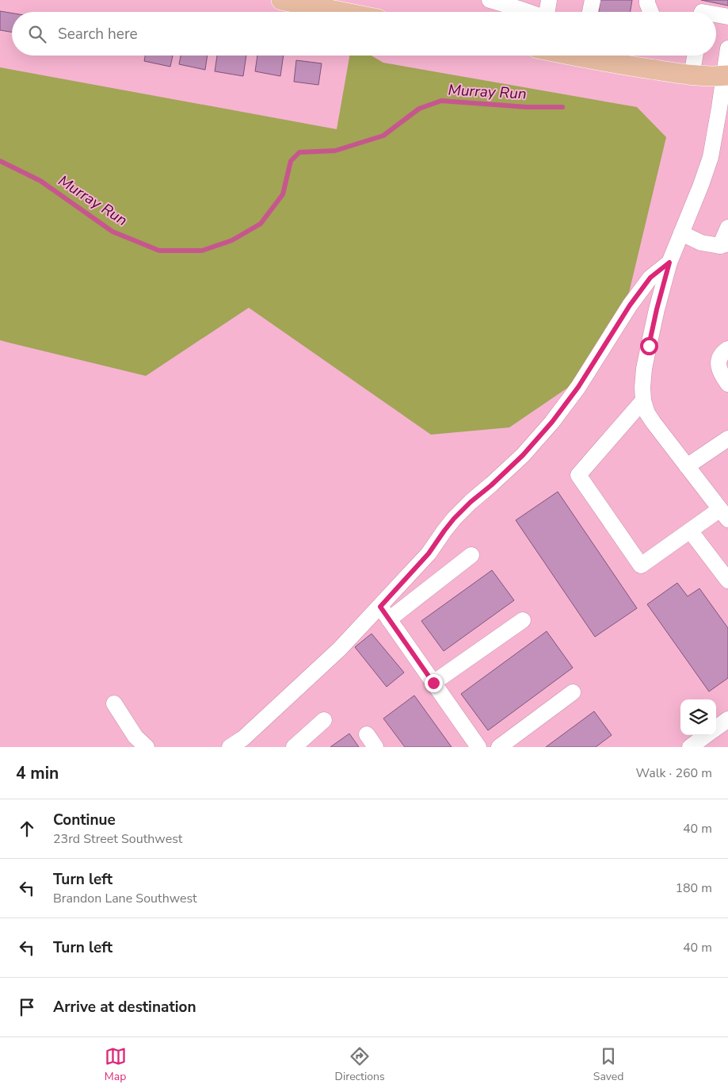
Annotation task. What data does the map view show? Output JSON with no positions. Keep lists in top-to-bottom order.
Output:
{
  "water": ["Murray Run"],
  "page": {
    "search": "Search here",
    "heading": ["4 min", "Walk · 260 m"],
    "list": [
      ["Continue", "23rd Street Southwest", "40 m"],
      ["Turn left", "Brandon Lane Southwest", "180 m"],
      ["Turn left", "40 m"],
      "Arrive at destination"
    ],
    "nav": ["Map", "Directions", "Saved"]
  }
}
